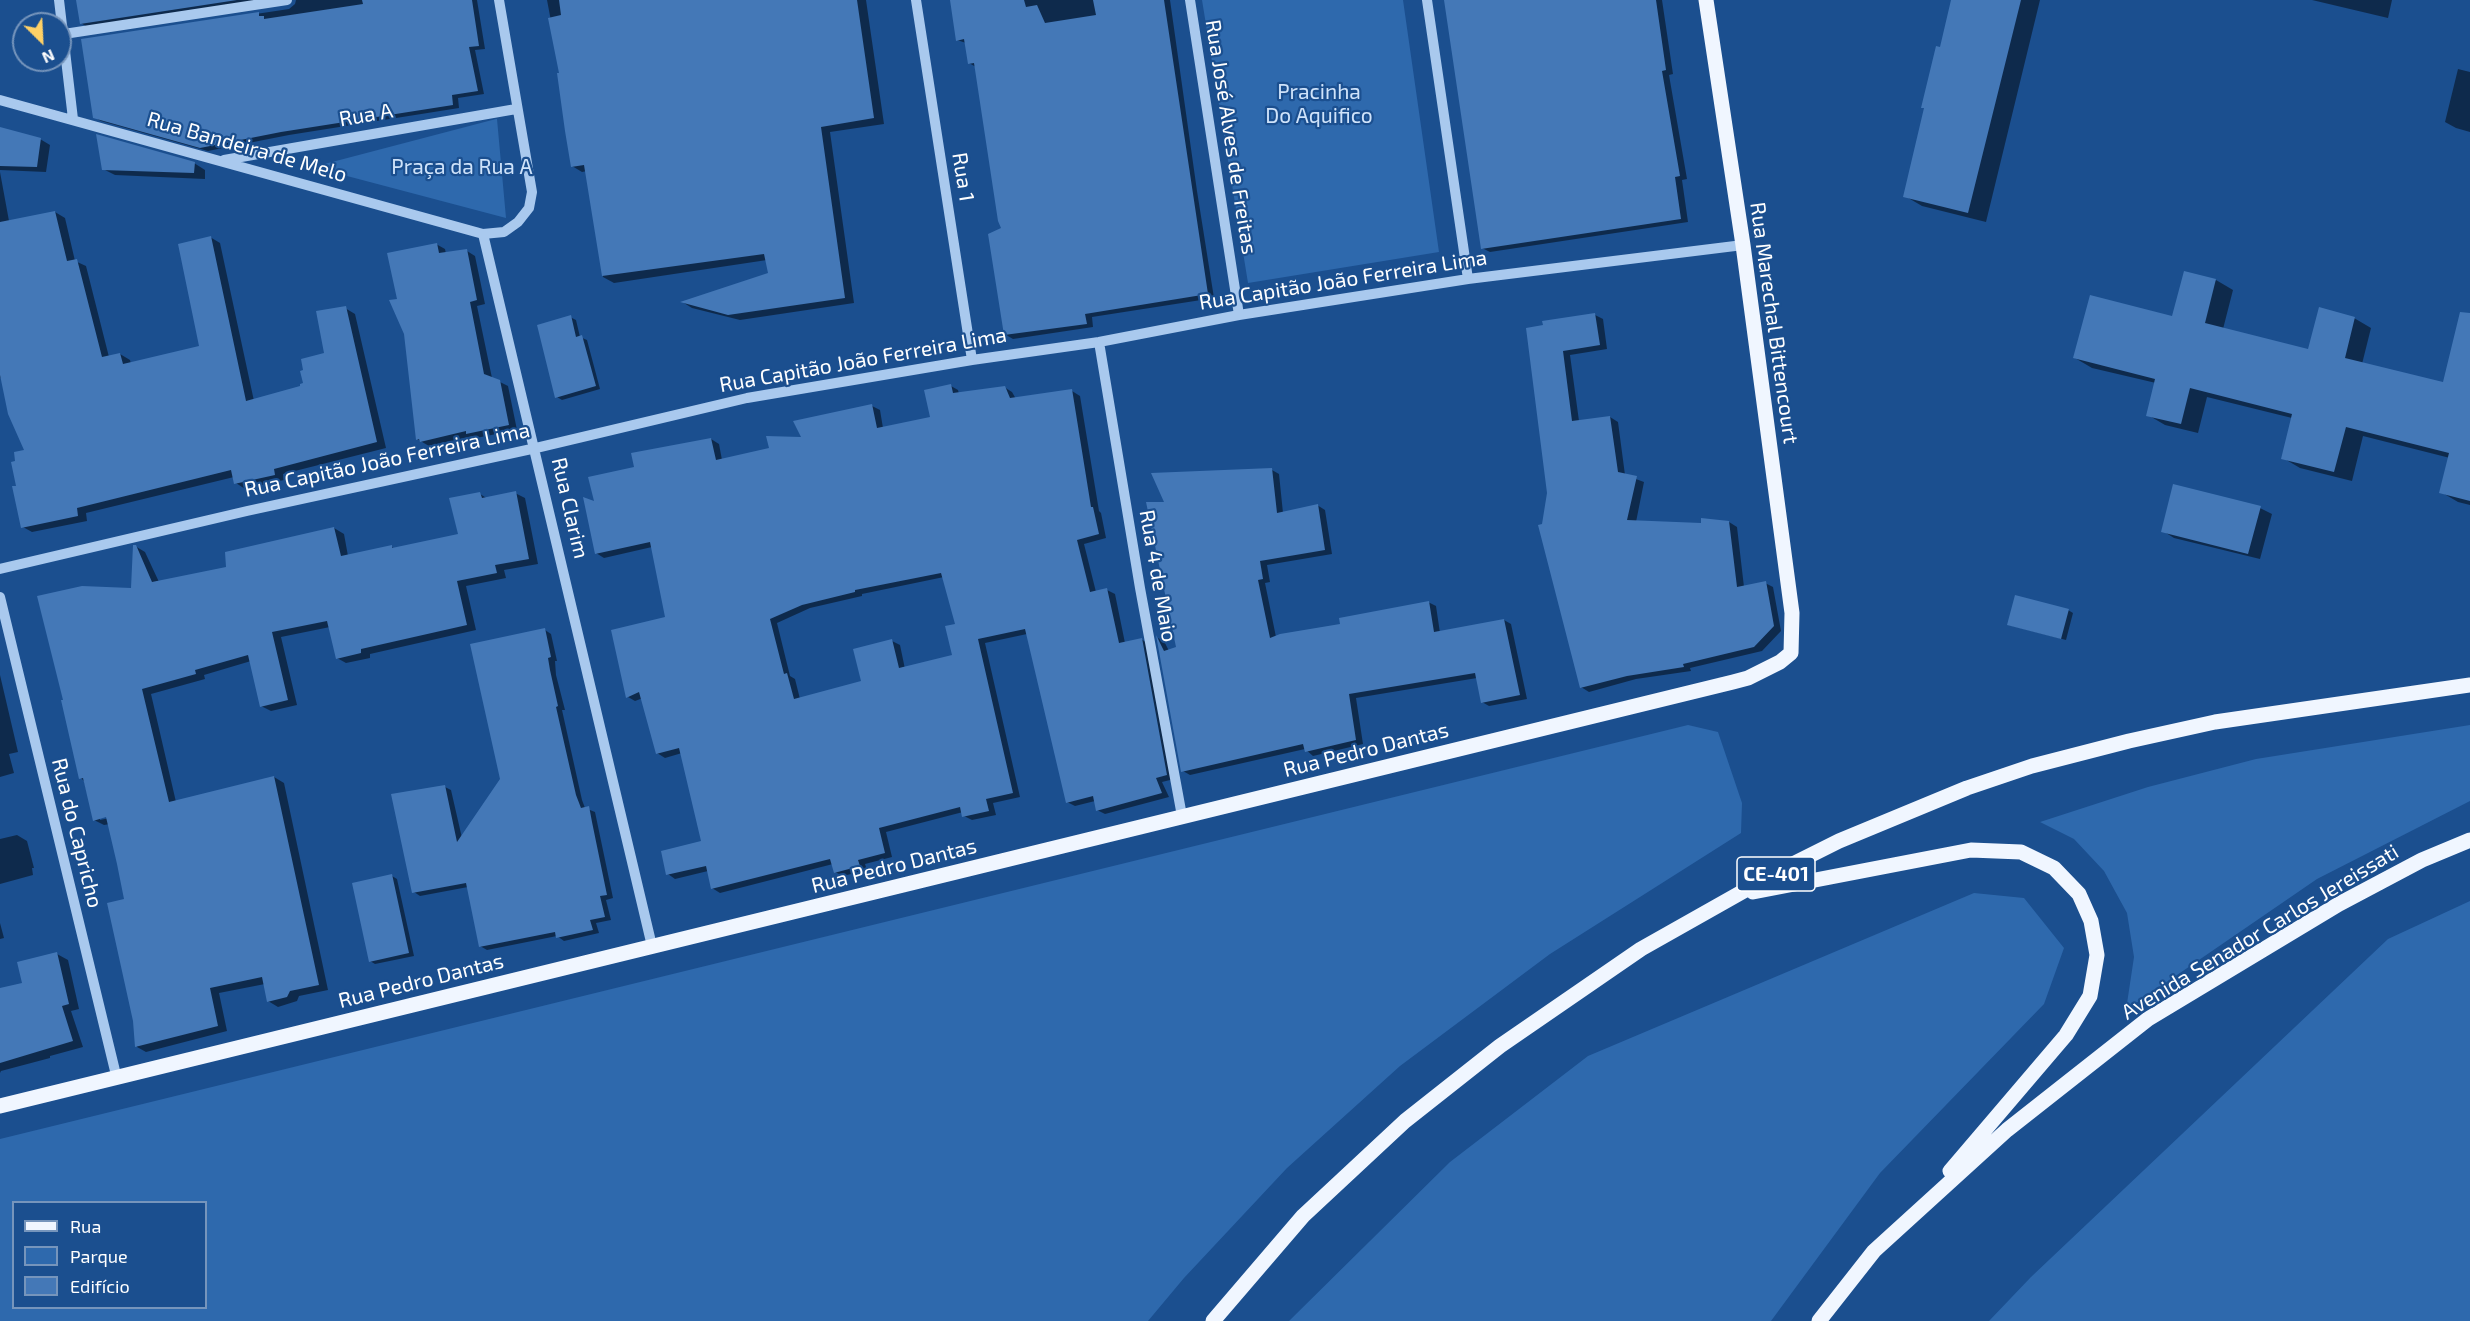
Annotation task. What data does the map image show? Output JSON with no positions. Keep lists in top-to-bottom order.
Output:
{
  "streets": {
    "main road": [
      "Rua Marechal Bittencourt",
      "Rua Pedro Dantas",
      "CE-401",
      "Avenida Senador Carlos Jereissati"
    ],
    "street": [
      "Rua A",
      "Rua José Alves de Freitas",
      "Rua Bandeira de Melo",
      "Rua 1",
      "Rua Capitão João Ferreira Lima",
      "Rua Clarim",
      "Rua 4 de Maio",
      "Rua do Capricho"
    ]
  },
  "crossings": [
    ["Rua A", "Rua Bandeira de Melo"],
    ["Rua José Alves de Freitas", "Rua Capitão João Ferreira Lima"],
    ["Rua Bandeira de Melo", "Rua Clarim"],
    ["Rua 1", "Rua Capitão João Ferreira Lima"],
    ["Rua Capitão João Ferreira Lima", "Rua Marechal Bittencourt"],
    ["Rua Capitão João Ferreira Lima", "Rua Clarim"],
    ["Rua Capitão João Ferreira Lima", "Rua 4 de Maio"],
    ["Rua Marechal Bittencourt", "Rua Pedro Dantas"],
    ["Rua Clarim", "Rua Pedro Dantas"],
    ["Rua 4 de Maio", "Rua Pedro Dantas"],
    ["Rua Pedro Dantas", "Rua do Capricho"]
  ],
  "parks": ["Pracinha Do Aquifico", "Praça da Rua A"],
  "legend": ["Rua", "Parque", "Edifício"],
  "north": "bottom right"
}
